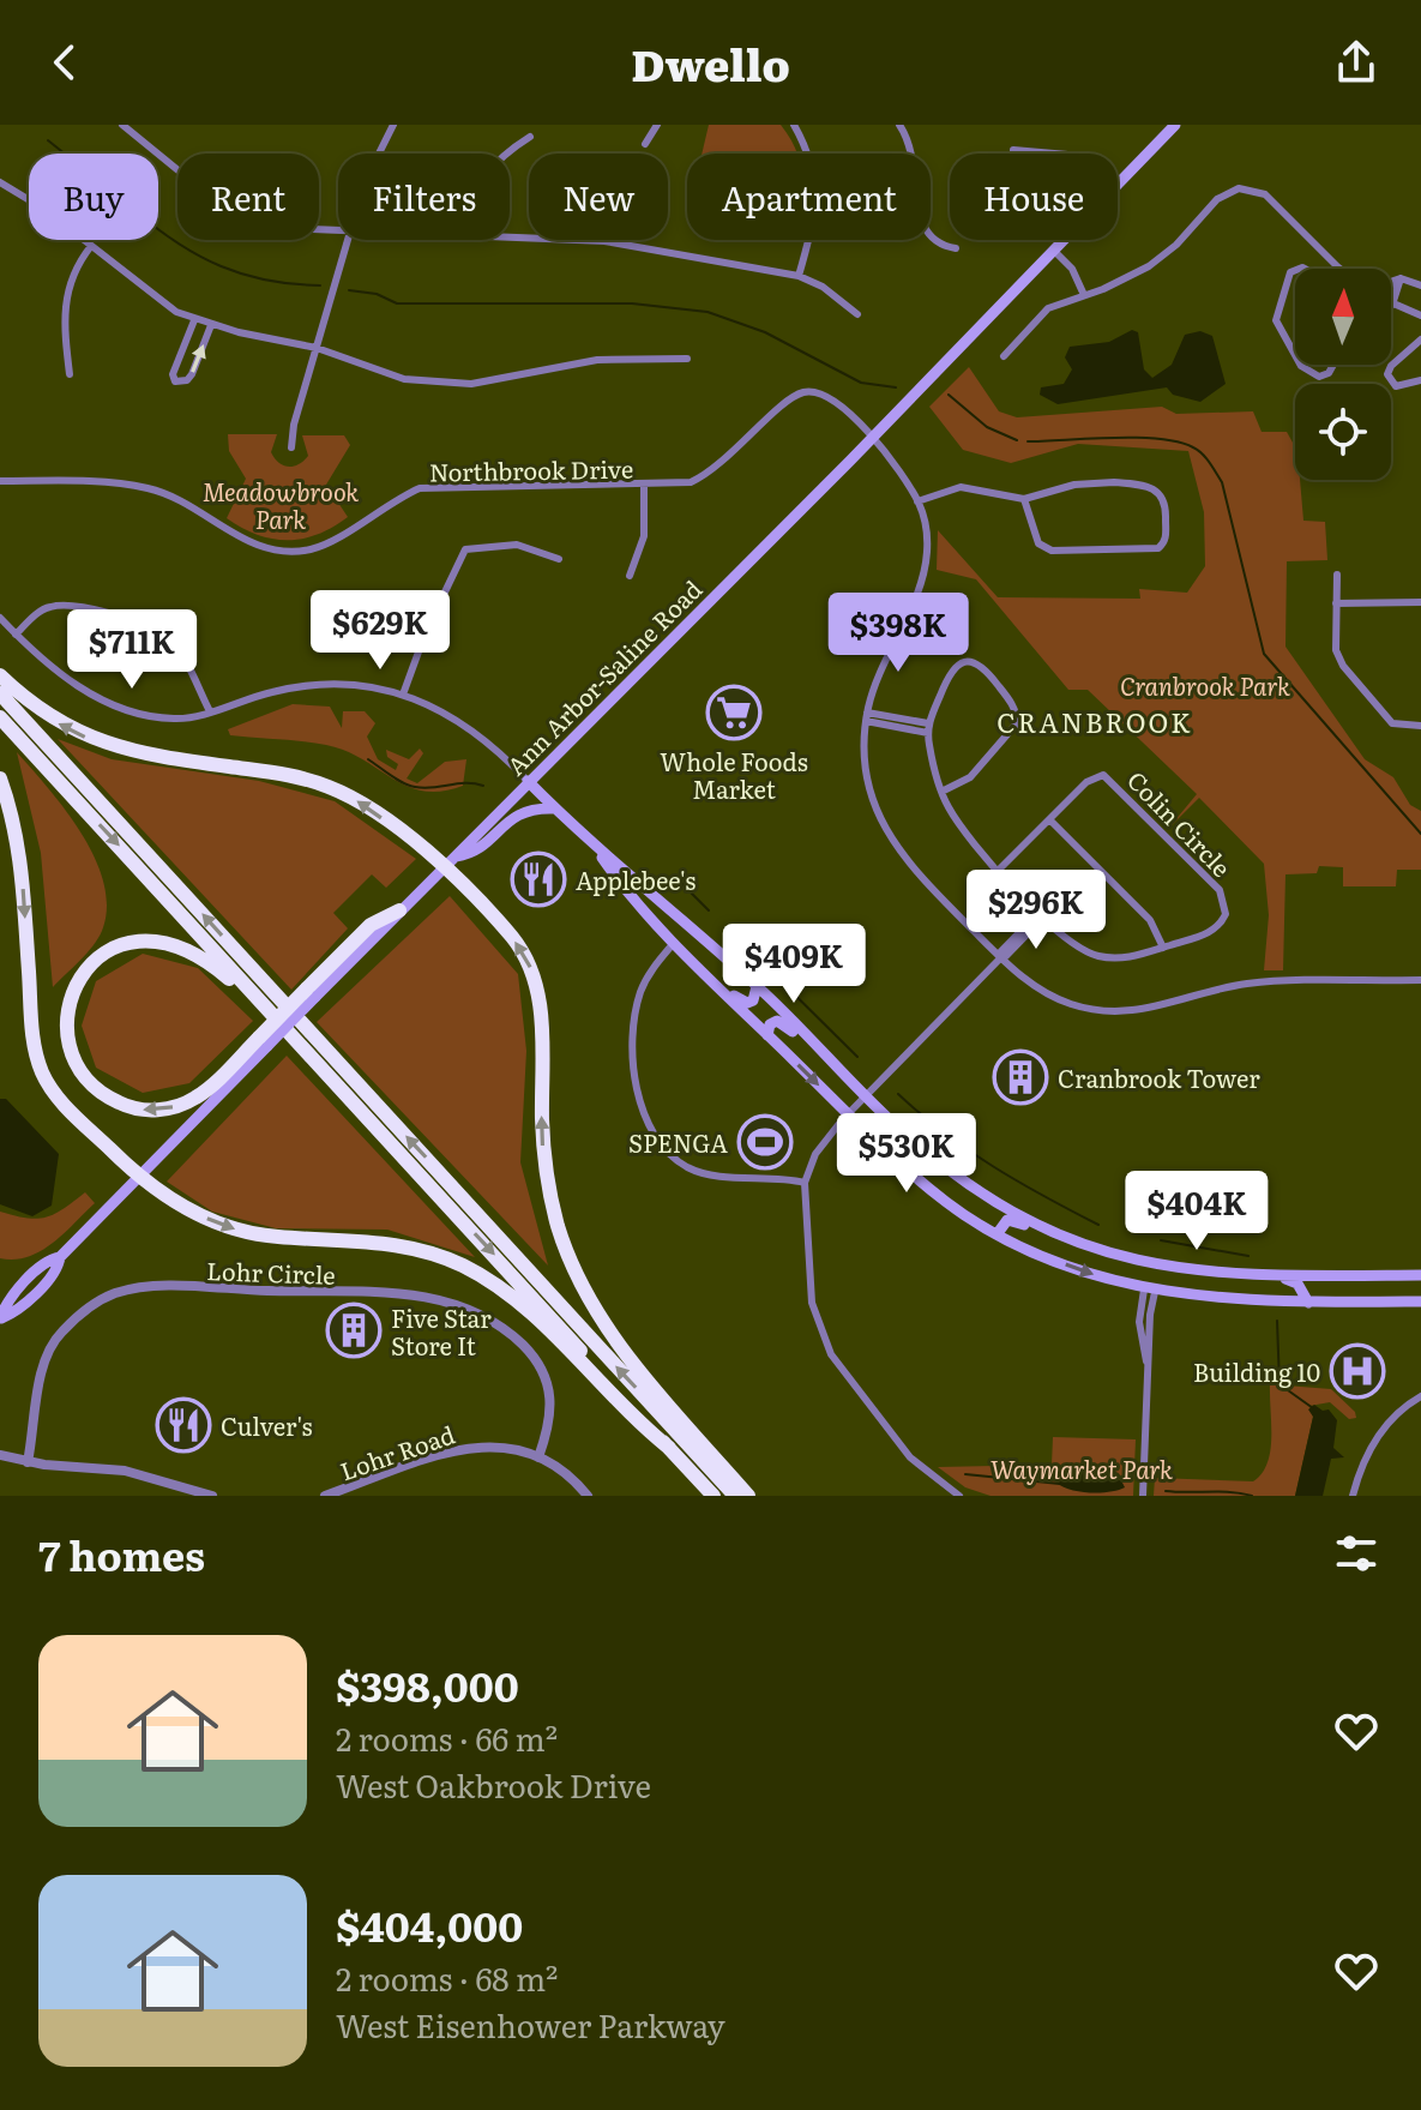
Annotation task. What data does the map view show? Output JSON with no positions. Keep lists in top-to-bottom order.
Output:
{
  "streets": {
    "main road": ["Ann Arbor-Saline Road"],
    "street": [
      "Northbrook Drive",
      "Colin Circle",
      "Lohr Circle",
      "Lohr Road"
    ]
  },
  "crossings": [
    ["Northbrook Drive", "Ann Arbor-Saline Road"],
    ["Lohr Circle", "Lohr Road"]
  ],
  "districts": ["CRANBROOK"],
  "parks": ["Meadowbrook Park", "Cranbrook Park", "Waymarket Park"],
  "places": {
    "supermarket": ["Whole Foods Market"],
    "restaurant": ["Applebee's", "Culver's"],
    "building": ["Cranbrook Tower", "Five Star Store It"],
    "sports": ["SPENGA"],
    "hospital": ["Building 10"]
  },
  "north": "top",
  "page": {
    "header": "Dwello",
    "chip": [
      "Buy",
      "Rent",
      "Filters",
      "New",
      "Apartment",
      "House"
    ],
    "price": [
      "$629K",
      "$398K",
      "$711K",
      "$296K",
      "$409K",
      "$530K",
      "$404K"
    ],
    "heading": "7 homes",
    "list": [
      {
        "name": "$398,000",
        "note": "2 rooms · 66 m² · West Oakbrook Drive"
      },
      {
        "name": "$404,000",
        "note": "2 rooms · 68 m² · West Eisenhower Parkway"
      }
    ]
  }
}
